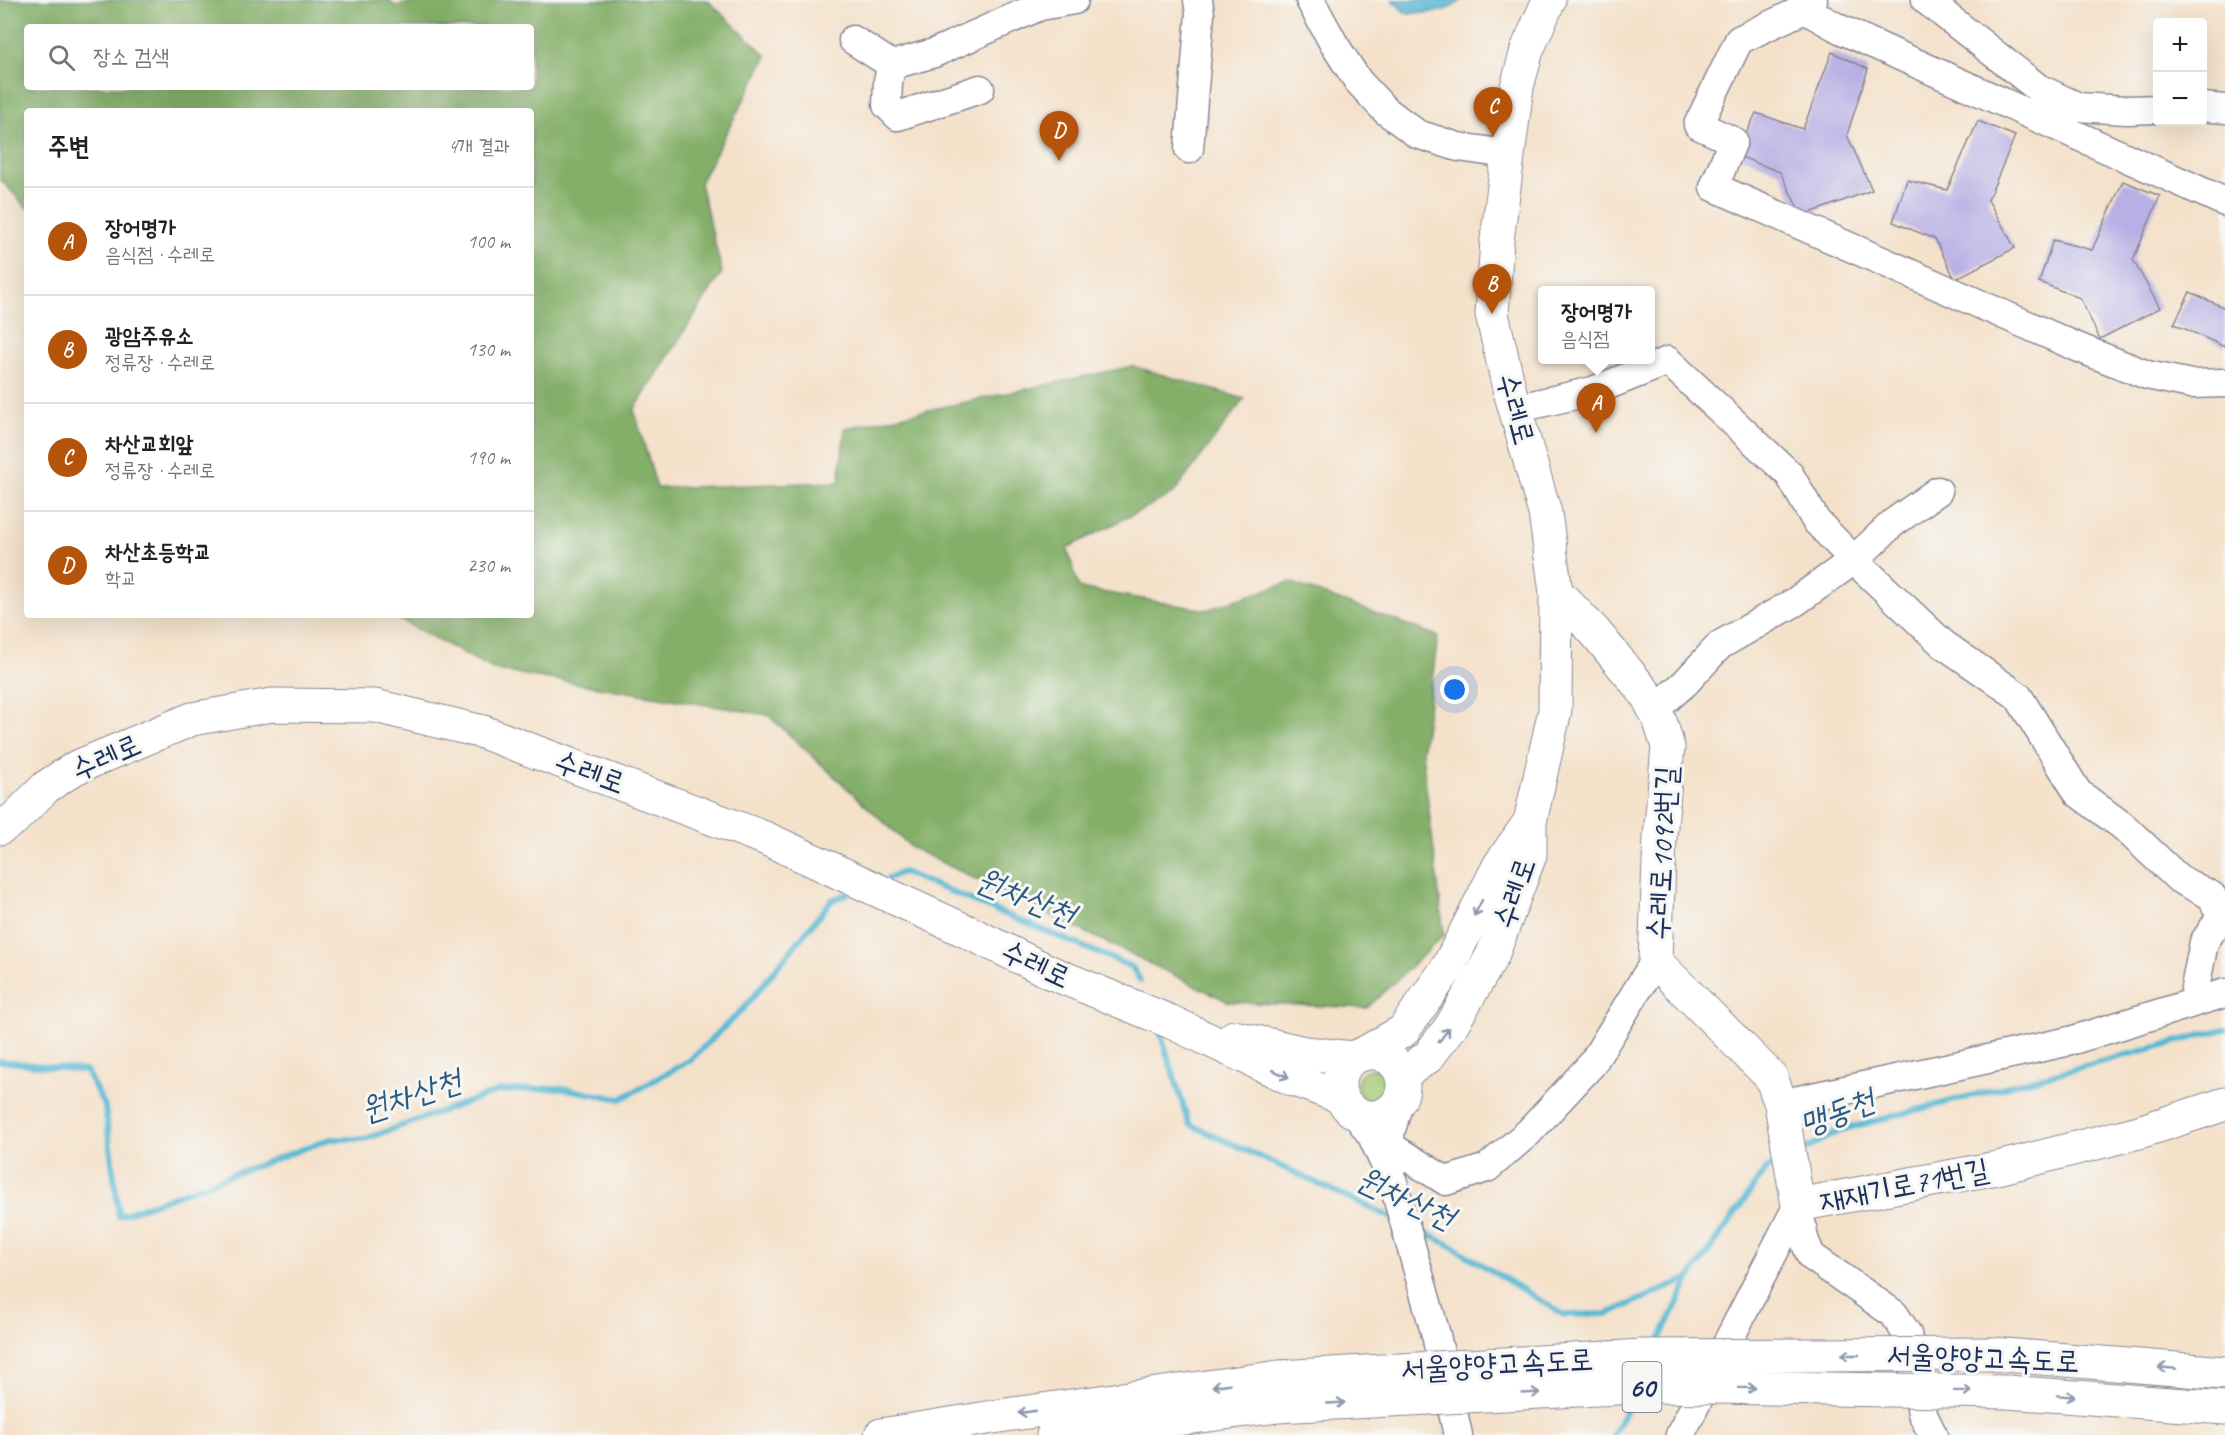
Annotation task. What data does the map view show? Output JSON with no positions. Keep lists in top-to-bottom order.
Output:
{
  "streets": {
    "main road": [
      "수레로",
      "수레로1092번길",
      "재재기로71번길",
      "서울양양고속도로",
      "60"
    ]
  },
  "crossings": [
    ["수레로", "수레로1092번길"],
    ["수레로1092번길", "재재기로71번길"]
  ],
  "water": ["원차산천", "맹동천"],
  "page": {
    "map_buttons": ["+", "−"],
    "search": "장소 검색",
    "pins": [
      "C",
      "D",
      "B",
      "A"
    ],
    "heading": ["주변", "4개 결과"],
    "list": [
      {
        "mark": "A",
        "name": "장어명가",
        "note": "음식점 · 수레로",
        "value": "100 m"
      },
      {
        "mark": "B",
        "name": "광암주유소",
        "note": "정류장 · 수레로",
        "value": "130 m"
      },
      {
        "mark": "C",
        "name": "차산교회앞",
        "note": "정류장 · 수레로",
        "value": "190 m"
      },
      {
        "mark": "D",
        "name": "차산초등학교",
        "note": "학교",
        "value": "230 m"
      }
    ],
    "popup": ["장어명가", "음식점"]
  }
}
